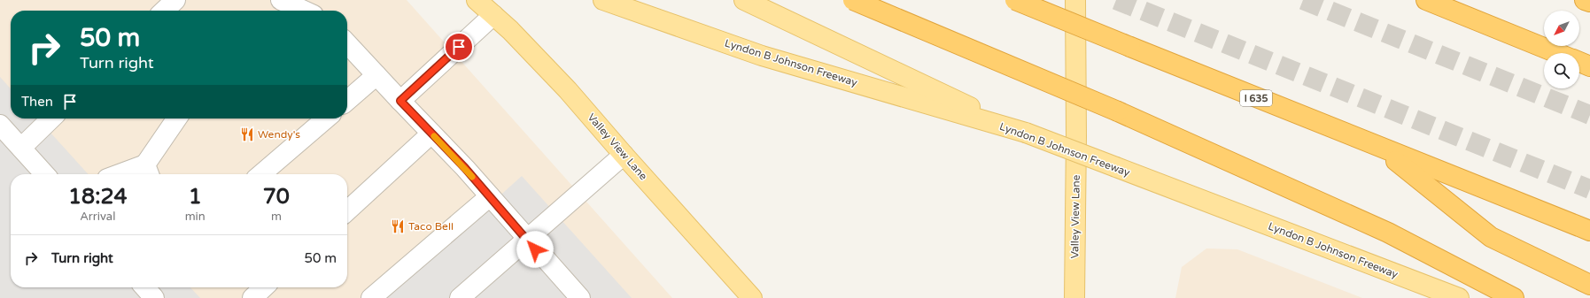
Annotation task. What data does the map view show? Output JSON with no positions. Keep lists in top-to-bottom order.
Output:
{
  "streets": {
    "highway": ["I 635"],
    "main road": ["Lyndon B Johnson Freeway", "Valley View Lane"]
  },
  "crossings": [
    ["Lyndon B Johnson Freeway", "Valley View Lane"]
  ],
  "places": {
    "restaurant": ["Wendy's", "Taco Bell"]
  },
  "north": "bottom left",
  "page": {
    "turn": ["50 m", "Turn right"],
    "then": "Then",
    "eta": [
      "18:24",
      "Arrival",
      "1",
      "min",
      "70",
      "m"
    ],
    "list": [
      {
        "name": "Turn right",
        "value": "50 m"
      }
    ]
  }
}
